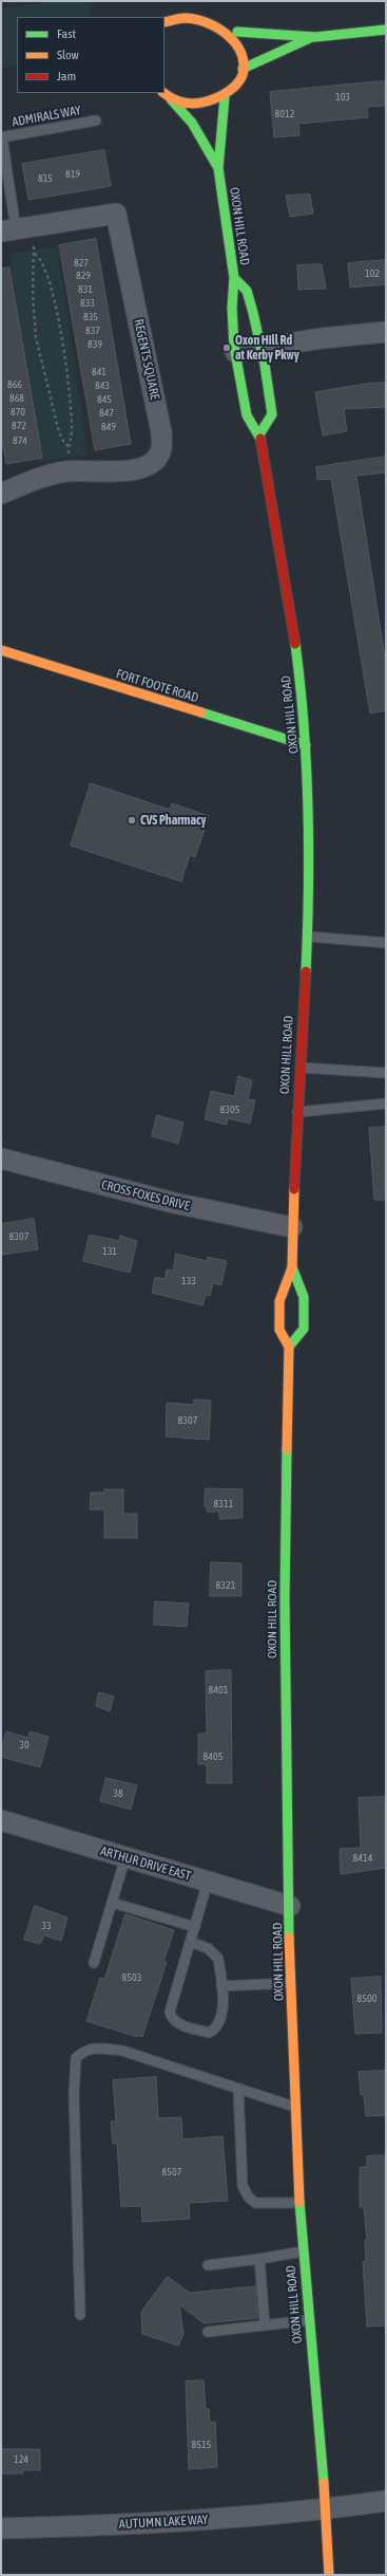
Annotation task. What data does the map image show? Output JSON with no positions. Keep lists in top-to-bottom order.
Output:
{
  "streets": {
    "main road": ["OXON HILL ROAD", "FORT FOOTE ROAD"],
    "street": [
      "REGENTS SQUARE",
      "CROSS FOXES DRIVE",
      "ARTHUR DRIVE EAST",
      "AUTUMN LAKE WAY"
    ],
    "lane": ["ADMIRALS WAY"]
  },
  "crossings": [
    ["ADMIRALS WAY", "REGENTS SQUARE"],
    ["OXON HILL ROAD", "FORT FOOTE ROAD"],
    ["OXON HILL ROAD", "CROSS FOXES DRIVE"],
    ["OXON HILL ROAD", "ARTHUR DRIVE EAST"],
    ["OXON HILL ROAD", "AUTUMN LAKE WAY"]
  ],
  "places": ["Oxon Hill Rd at Kerby Pkwy", "CVS Pharmacy"],
  "house_numbers": [
    "103",
    "8012",
    "819",
    "815",
    "827",
    "102",
    "829",
    "831",
    "833",
    "835",
    "837",
    "839",
    "841",
    "866",
    "843",
    "868",
    "845",
    "870",
    "847",
    "872",
    "849",
    "874",
    "8305",
    "8307",
    "131",
    "133",
    "8307",
    "8311",
    "8321",
    "8401",
    "30",
    "8405",
    "38",
    "8414",
    "33",
    "8503",
    "8500",
    "8507",
    "8515",
    "124"
  ],
  "legend": ["Fast", "Slow", "Jam"]
}
